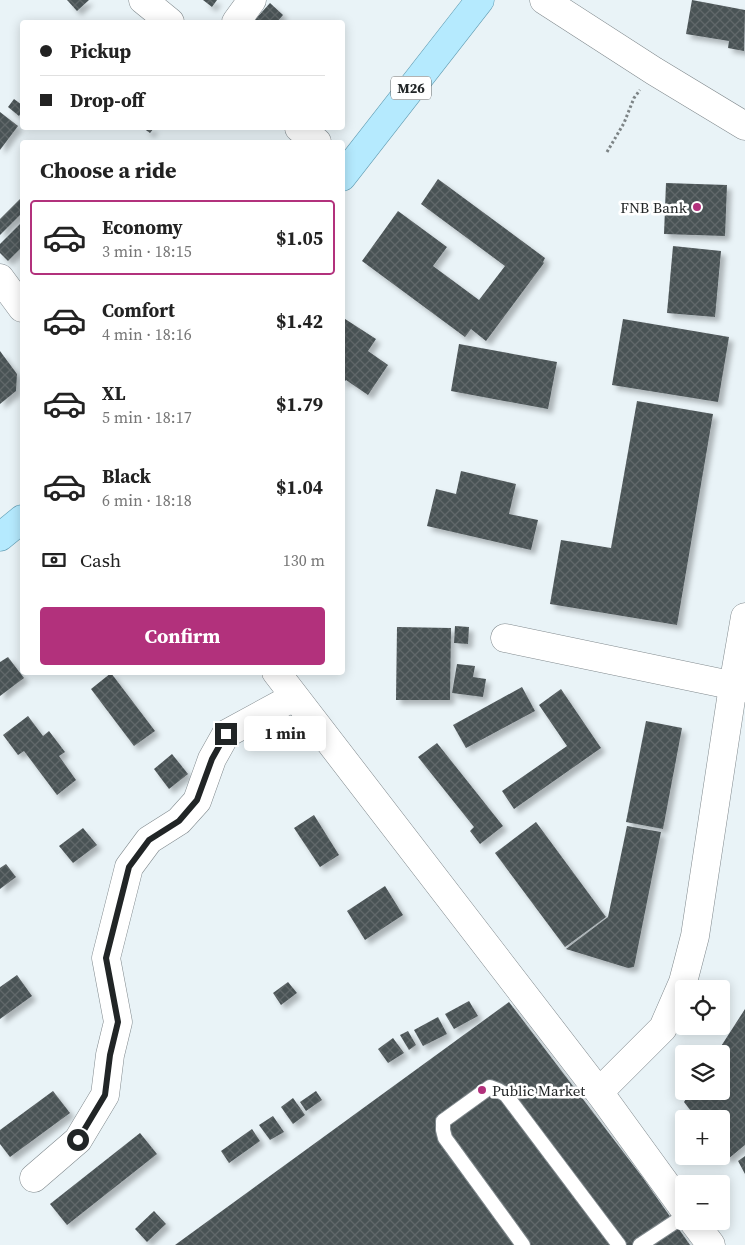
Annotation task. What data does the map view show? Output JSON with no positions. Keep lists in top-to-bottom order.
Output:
{
  "streets": {
    "main road": ["M26"]
  },
  "places": ["FNB Bank", "Public Market"],
  "page": {
    "banner": ["Pickup", "Drop-off"],
    "heading": "Choose a ride",
    "list": [
      {
        "name": "Economy",
        "note": "3 min · 18:15",
        "value": "$1.05"
      },
      {
        "name": "Comfort",
        "note": "4 min · 18:16",
        "value": "$1.42"
      },
      {
        "name": "XL",
        "note": "5 min · 18:17",
        "value": "$1.79"
      },
      {
        "name": "Black",
        "note": "6 min · 18:18",
        "value": "$1.04"
      }
    ],
    "pay": ["Cash", "130 m"],
    "buttons": "Confirm",
    "bubble": "1 min",
    "map_buttons": ["+", "−"]
  }
}
